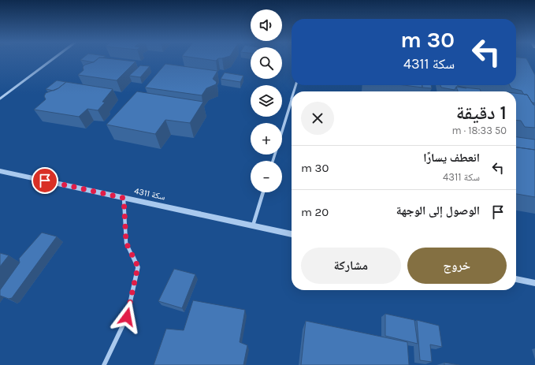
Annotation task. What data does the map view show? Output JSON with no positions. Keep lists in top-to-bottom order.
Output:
{
  "streets": {
    "street": ["سكة 4311"]
  },
  "page": {
    "map_buttons": ["+", "−"],
    "turn": ["30 m", "سكة 4311"],
    "heading": ["1 دقيقة", "50 m · 18:33"],
    "list": [
      {
        "name": "انعطف يسارًا",
        "note": "سكة 4311",
        "value": "30 m"
      },
      {
        "name": "الوصول إلى الوجهة",
        "value": "20 m"
      }
    ],
    "buttons": ["خروج", "مشاركة"]
  }
}
